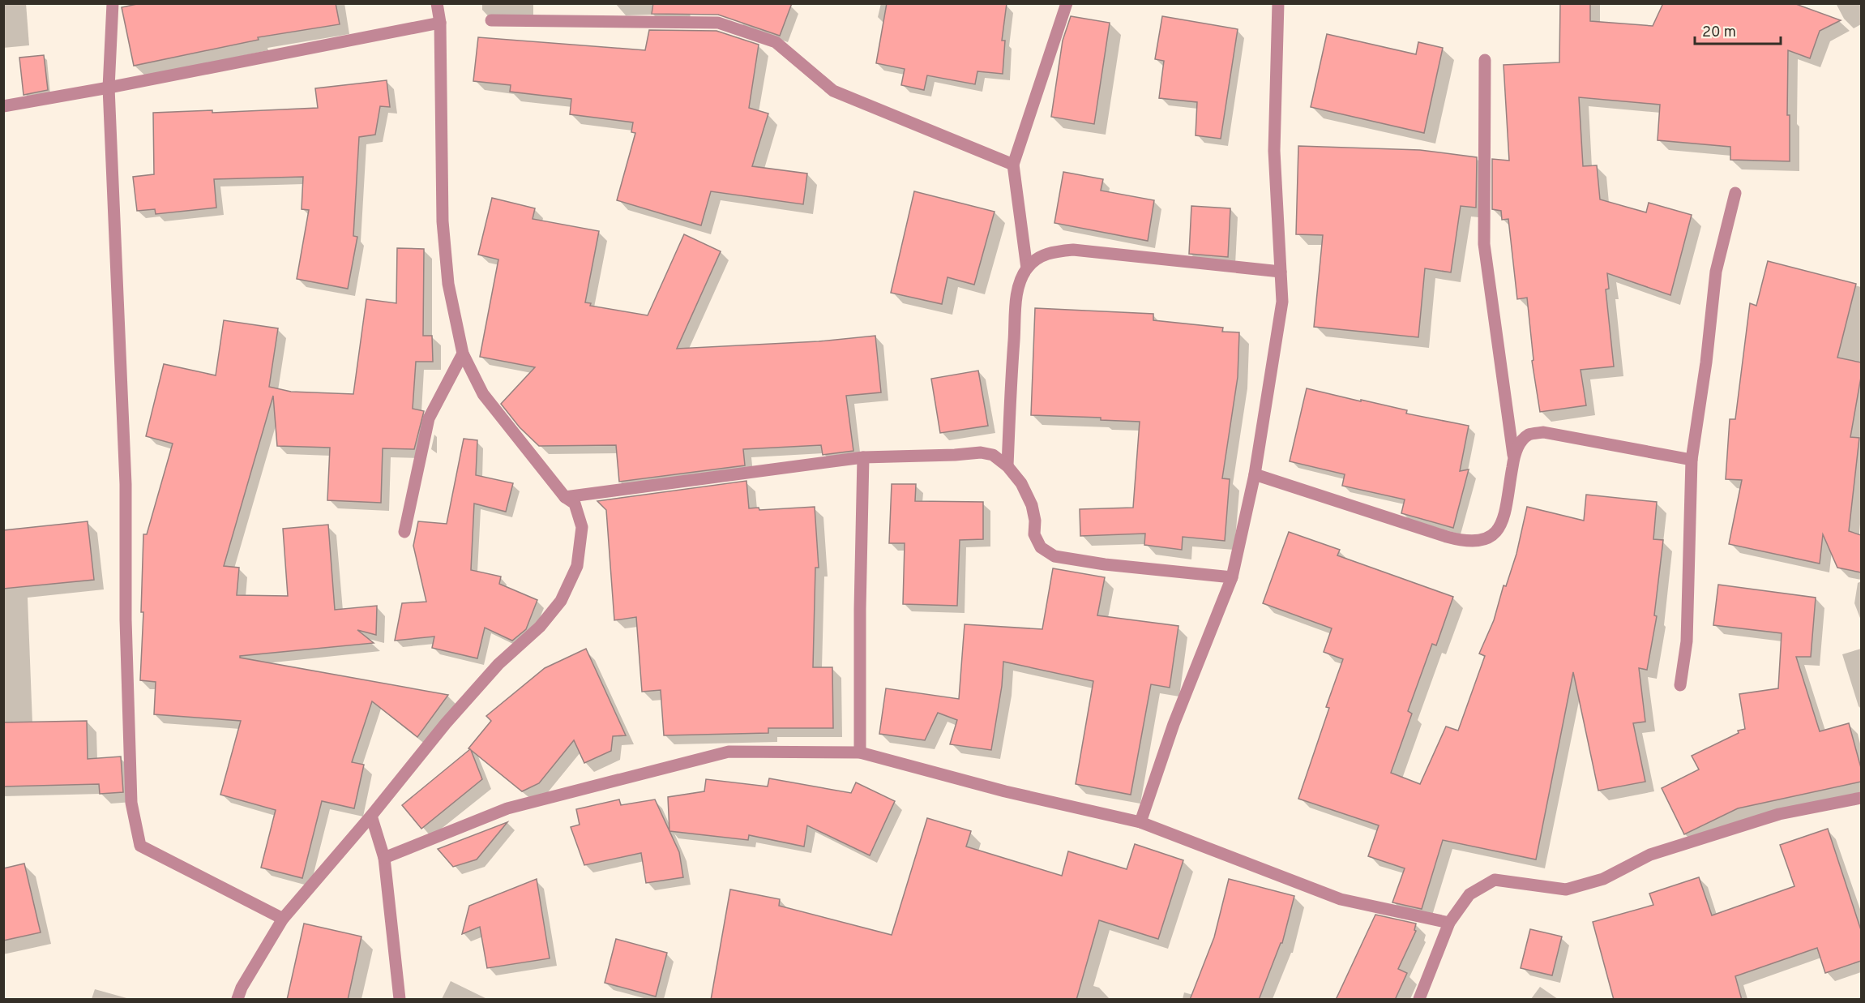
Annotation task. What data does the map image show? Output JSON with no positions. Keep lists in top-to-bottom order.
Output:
{
  "scale_bar": "20 m"
}
